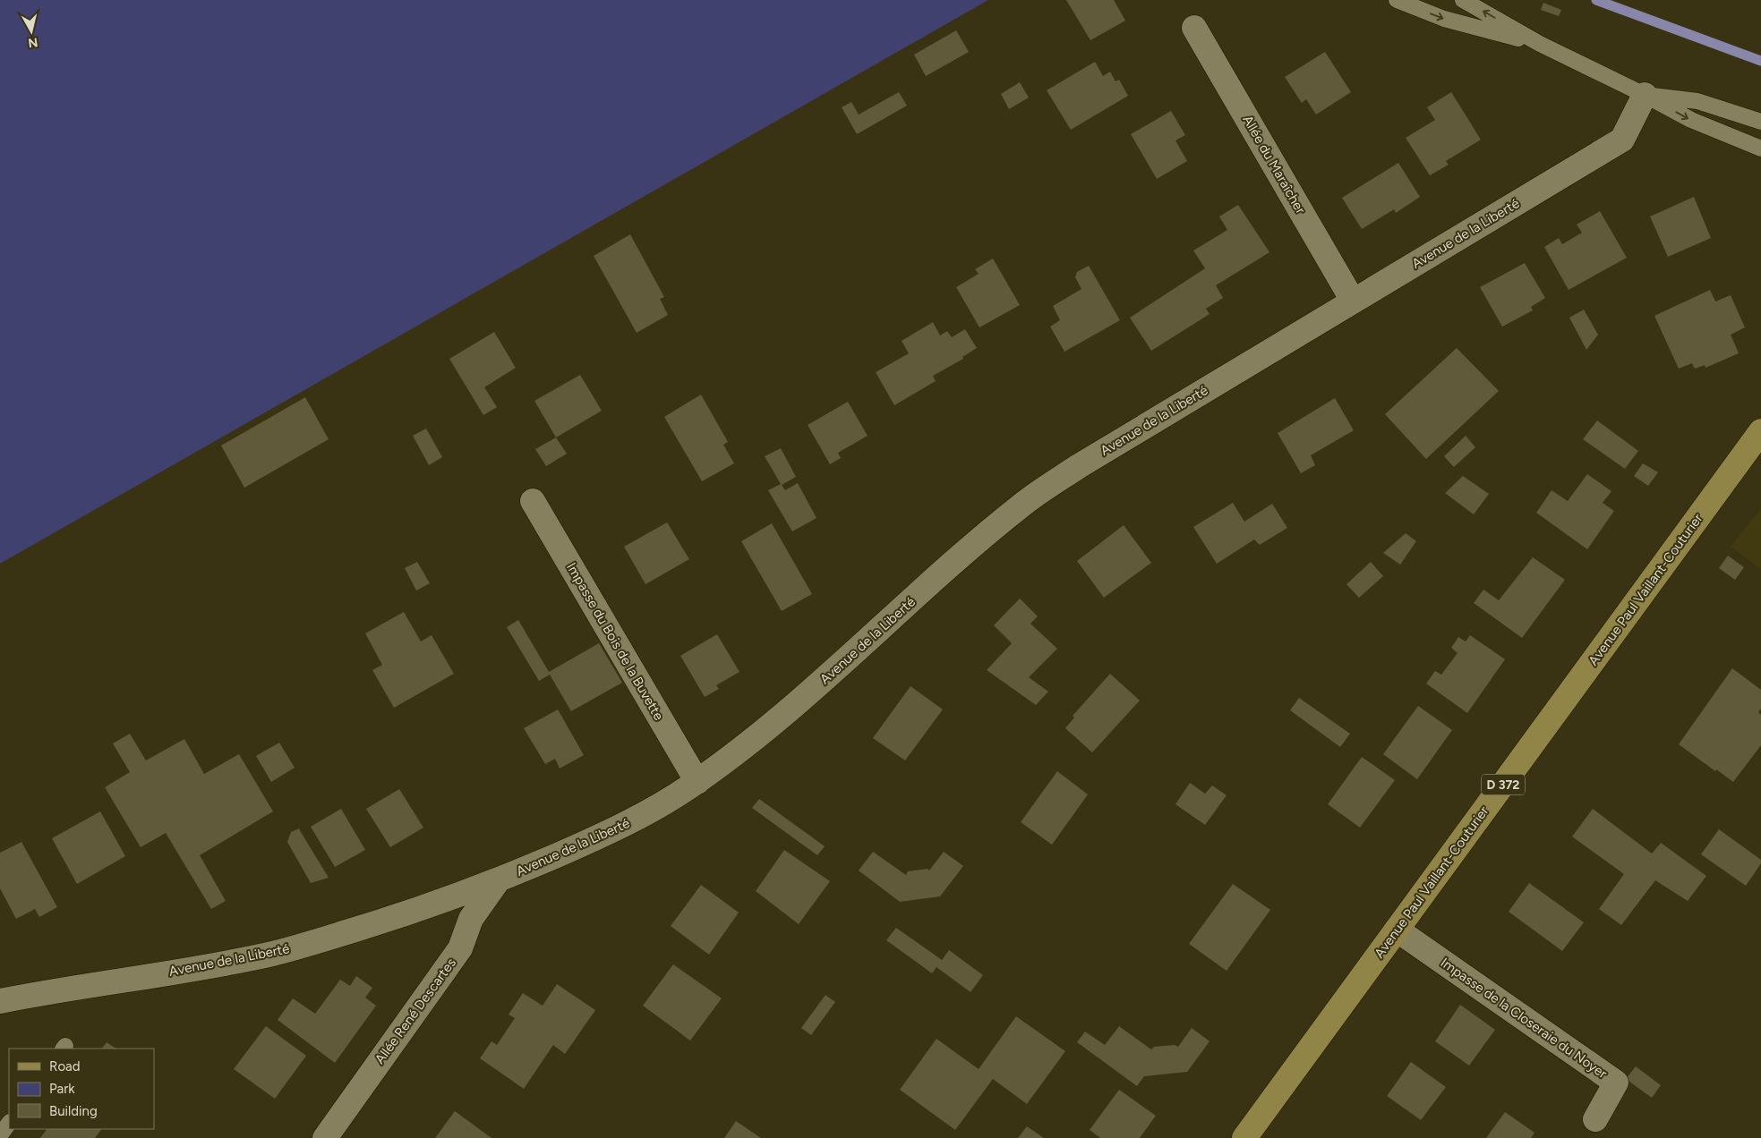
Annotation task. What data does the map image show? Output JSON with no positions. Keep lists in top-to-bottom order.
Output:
{
  "streets": {
    "main road": ["Avenue Paul Vaillant-Couturier", "D 372"],
    "street": [
      "Allée du Maraîcher",
      "Avenue de la Liberté",
      "Impasse du Bois de la Buvette",
      "Allée René Descartes",
      "Impasse de la Closeraie du Noyer"
    ]
  },
  "crossings": [
    ["Allée du Maraîcher", "Avenue de la Liberté"],
    ["Avenue de la Liberté", "Impasse du Bois de la Buvette"],
    ["Avenue de la Liberté", "Allée René Descartes"],
    ["Avenue Paul Vaillant-Couturier", "Impasse de la Closeraie du Noyer"]
  ],
  "legend": ["Road", "Park", "Building"],
  "north": "bottom"
}
